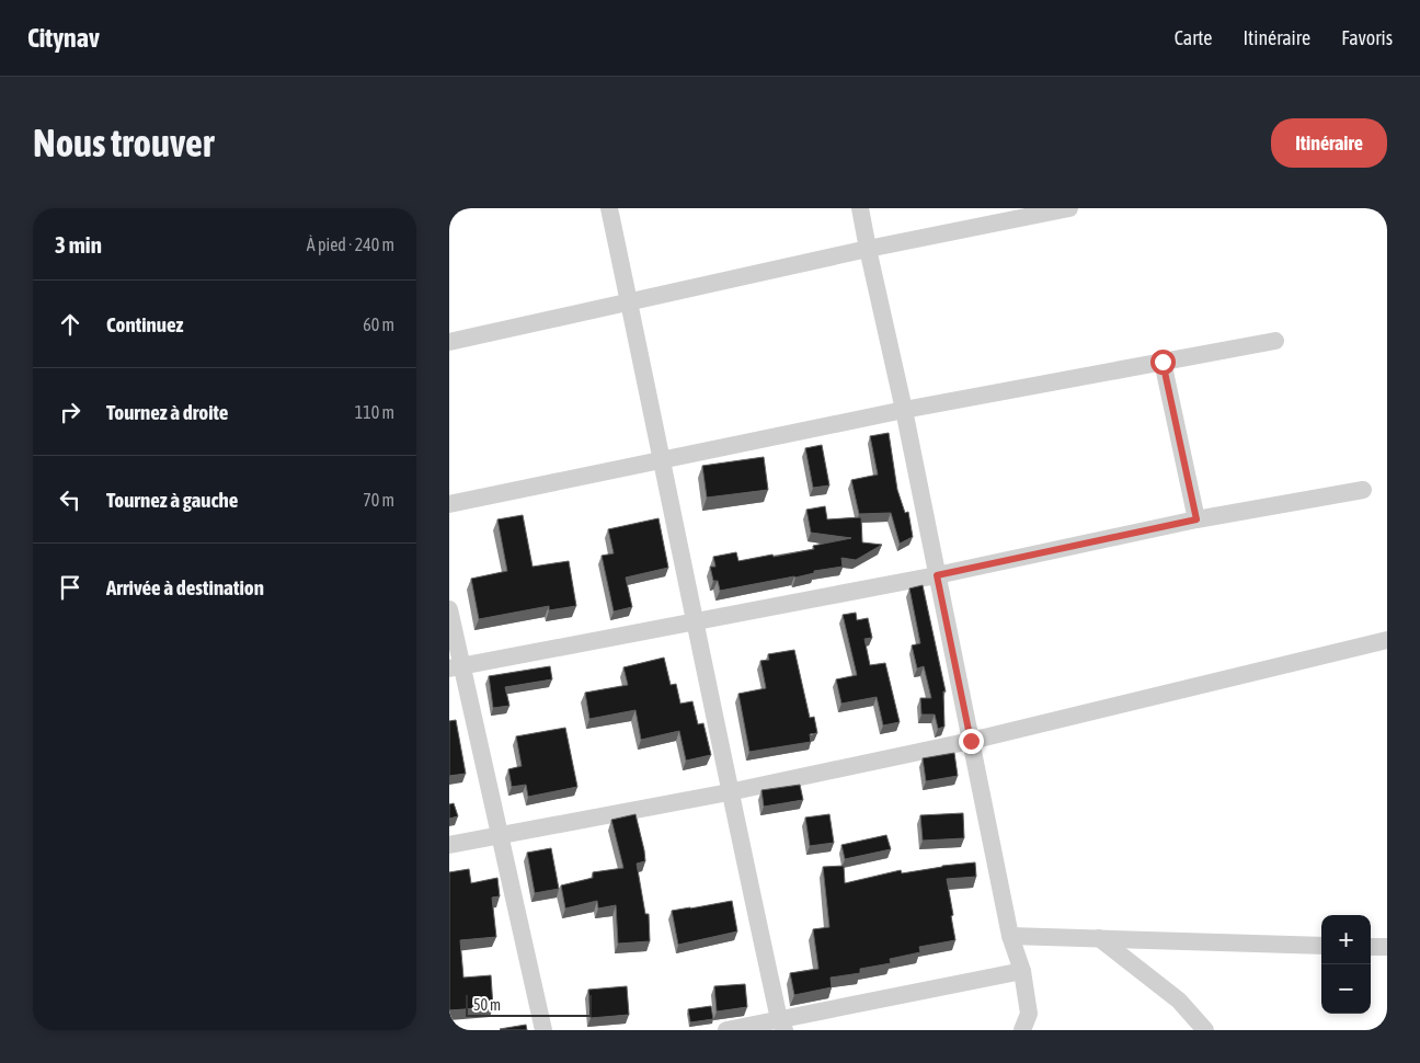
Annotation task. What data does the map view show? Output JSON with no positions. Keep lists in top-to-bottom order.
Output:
{
  "scale_bar": "50 m",
  "page": {
    "header": "Citynav",
    "nav": ["Carte", "Itinéraire", "Favoris"],
    "buttons": "Itinéraire",
    "title": "Nous trouver",
    "heading": ["3 min", "À pied · 240 m"],
    "list": [
      ["Continuez", "60 m"],
      ["Tournez à droite", "110 m"],
      ["Tournez à gauche", "70 m"],
      "Arrivée à destination"
    ],
    "map_buttons": ["+", "−"],
    "scale": "50 m"
  }
}
